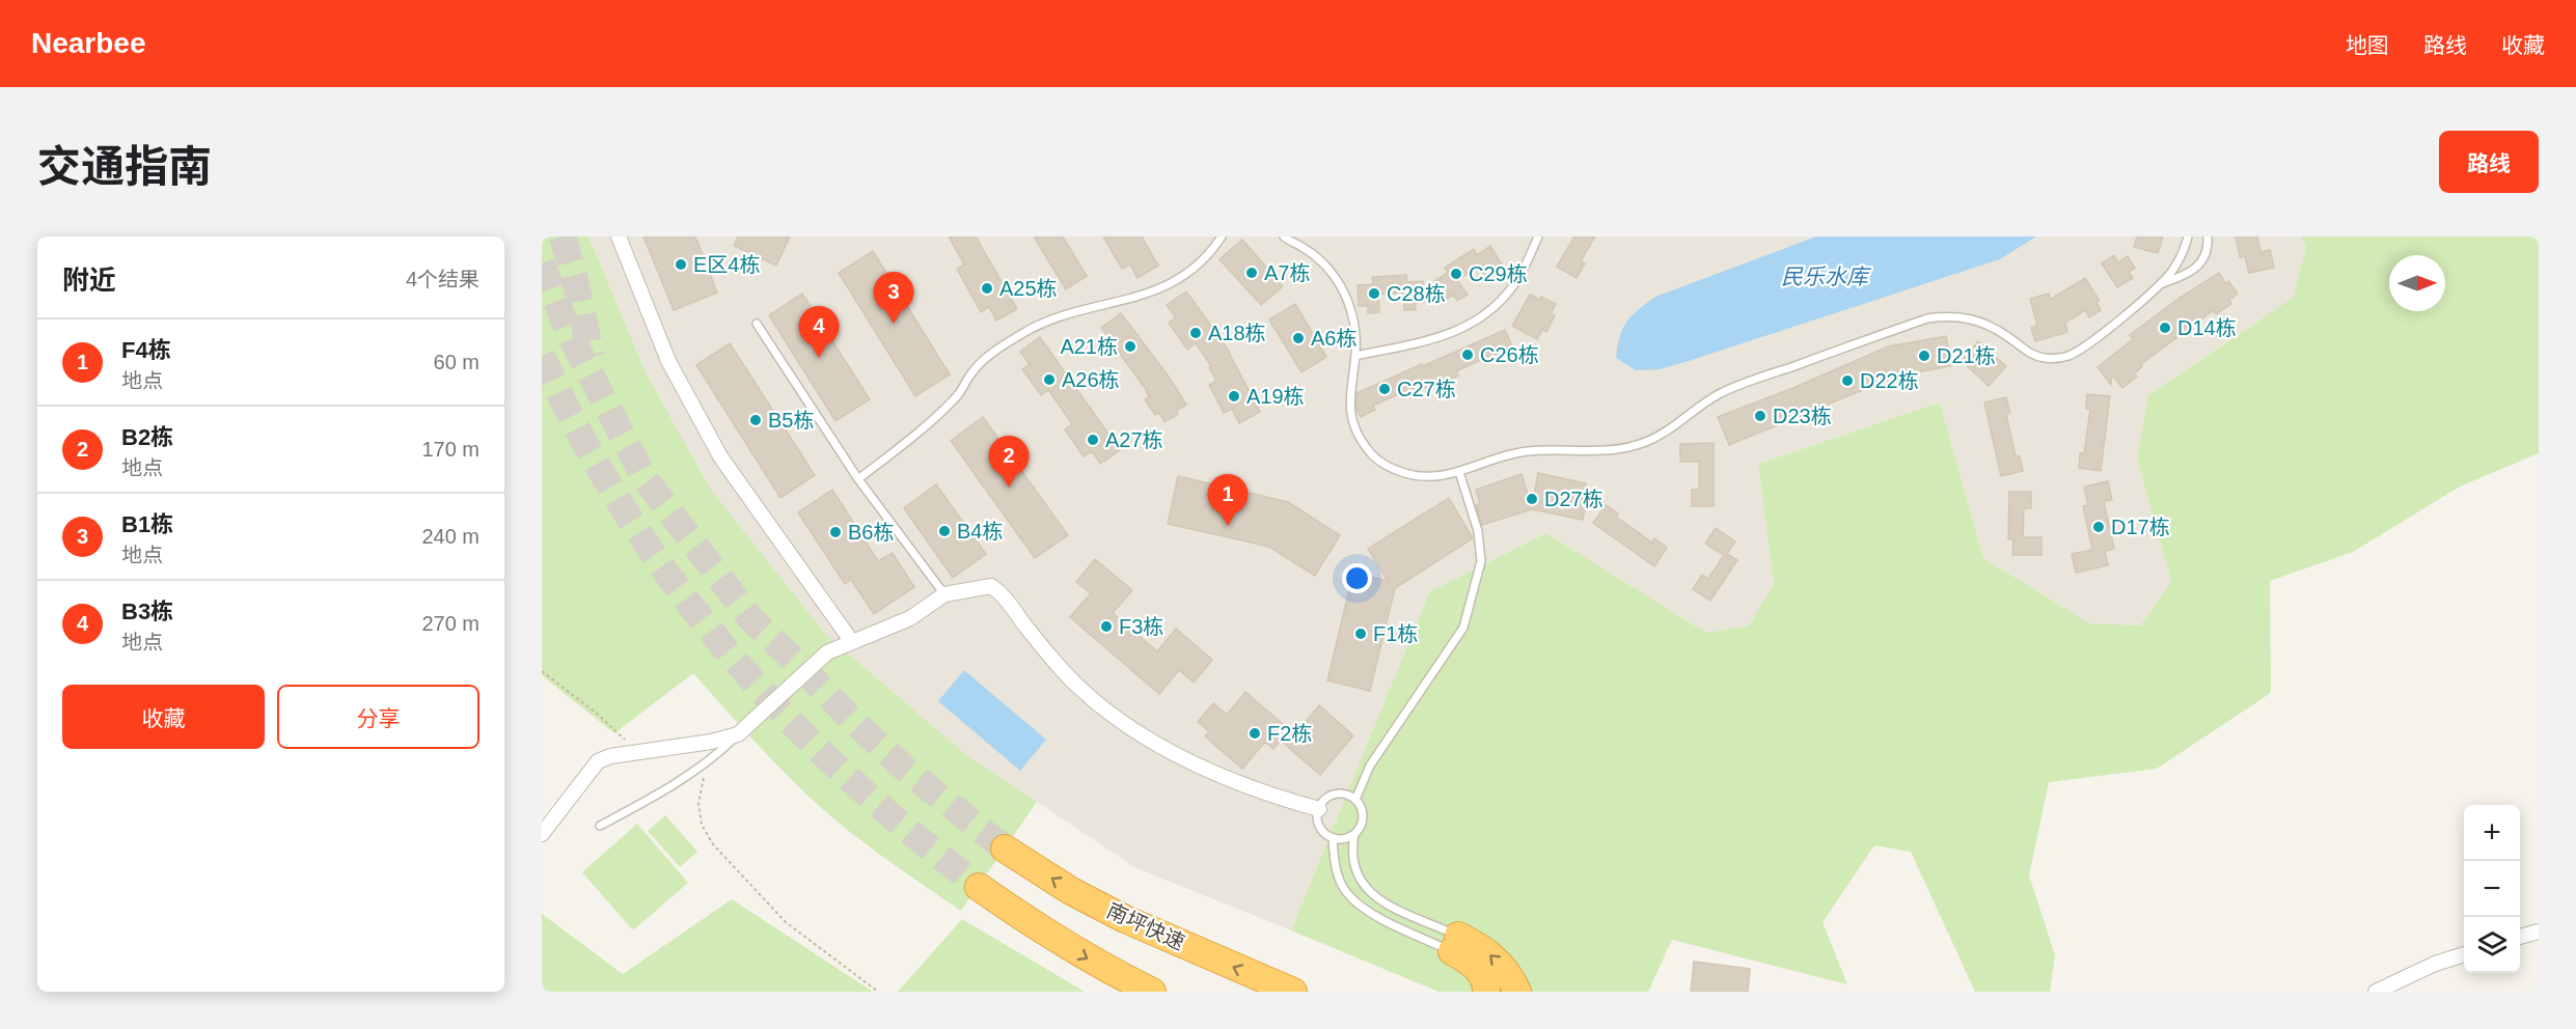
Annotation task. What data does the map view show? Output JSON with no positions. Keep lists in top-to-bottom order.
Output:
{
  "streets": {
    "highway": ["南坪快速"]
  },
  "water": ["民乐水库"],
  "places": [
    "E区4栋",
    "A7栋",
    "C29栋",
    "A25栋",
    "C28栋",
    "D14栋",
    "A18栋",
    "A6栋",
    "A21栋",
    "C26栋",
    "D21栋",
    "A26栋",
    "D22栋",
    "C27栋",
    "A19栋",
    "D23栋",
    "B5栋",
    "A27栋",
    "D27栋",
    "D17栋",
    "B4栋",
    "B6栋",
    "F3栋",
    "F1栋",
    "F2栋"
  ],
  "north": "right",
  "page": {
    "header": "Nearbee",
    "nav": ["地图", "路线", "收藏"],
    "title": "交通指南",
    "buttons": [
      "路线",
      ["收藏", "分享"]
    ],
    "heading": ["附近", "4个结果"],
    "pins": [
      "3",
      "4",
      "2",
      "1"
    ],
    "list": [
      {
        "mark": "1",
        "name": "F4栋",
        "note": "地点",
        "value": "60 m"
      },
      {
        "mark": "2",
        "name": "B2栋",
        "note": "地点",
        "value": "170 m"
      },
      {
        "mark": "3",
        "name": "B1栋",
        "note": "地点",
        "value": "240 m"
      },
      {
        "mark": "4",
        "name": "B3栋",
        "note": "地点",
        "value": "270 m"
      }
    ],
    "map_buttons": ["+", "−"]
  }
}
